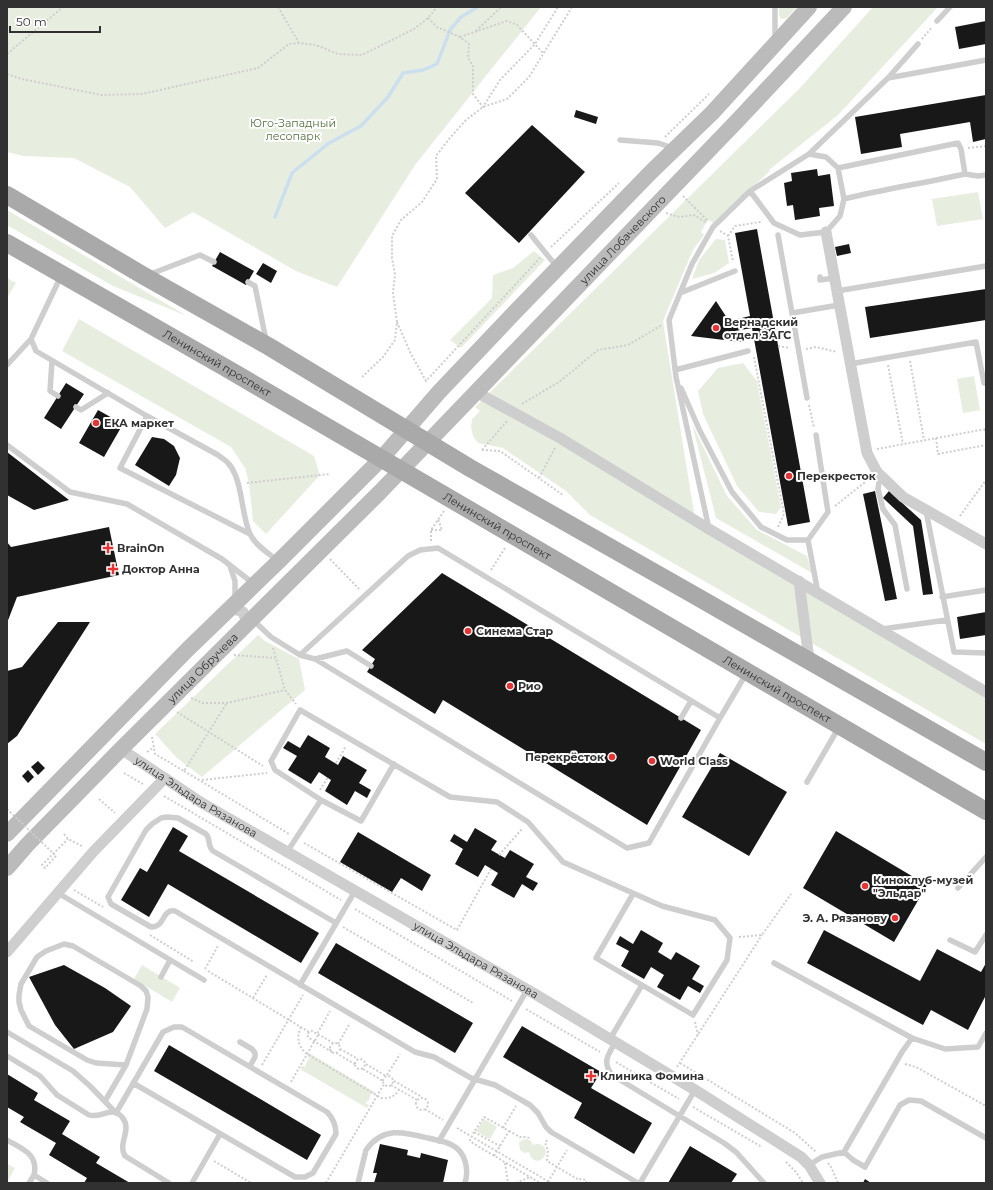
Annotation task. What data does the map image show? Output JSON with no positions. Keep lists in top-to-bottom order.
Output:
{
  "streets": {
    "main road": ["улица Лобачевского", "Ленинский проспект", "улица Обручева"],
    "street": ["улица Эльдара Рязанова"]
  },
  "crossings": [
    ["улица Лобачевского", "Ленинский проспект"],
    ["улица Лобачевского", "улица Обручева"],
    ["Ленинский проспект", "улица Обручева"],
    ["улица Обручева", "улица Эльдара Рязанова"]
  ],
  "parks": ["Юго-Западный лесопарк"],
  "places": {
    "other": [
      "Вернадский отдел ЗАГС",
      "ЕКА маркет",
      "Перекресток",
      "Синема Стар",
      "Рио",
      "Перекрёсток",
      "World Class",
      "Киноклуб-музей \"Эльдар\"",
      "Э. А. Рязанову"
    ],
    "health": ["BrainOn", "Доктор Анна", "Клиника Фомина"]
  },
  "scale_bar": "50 m"
}
